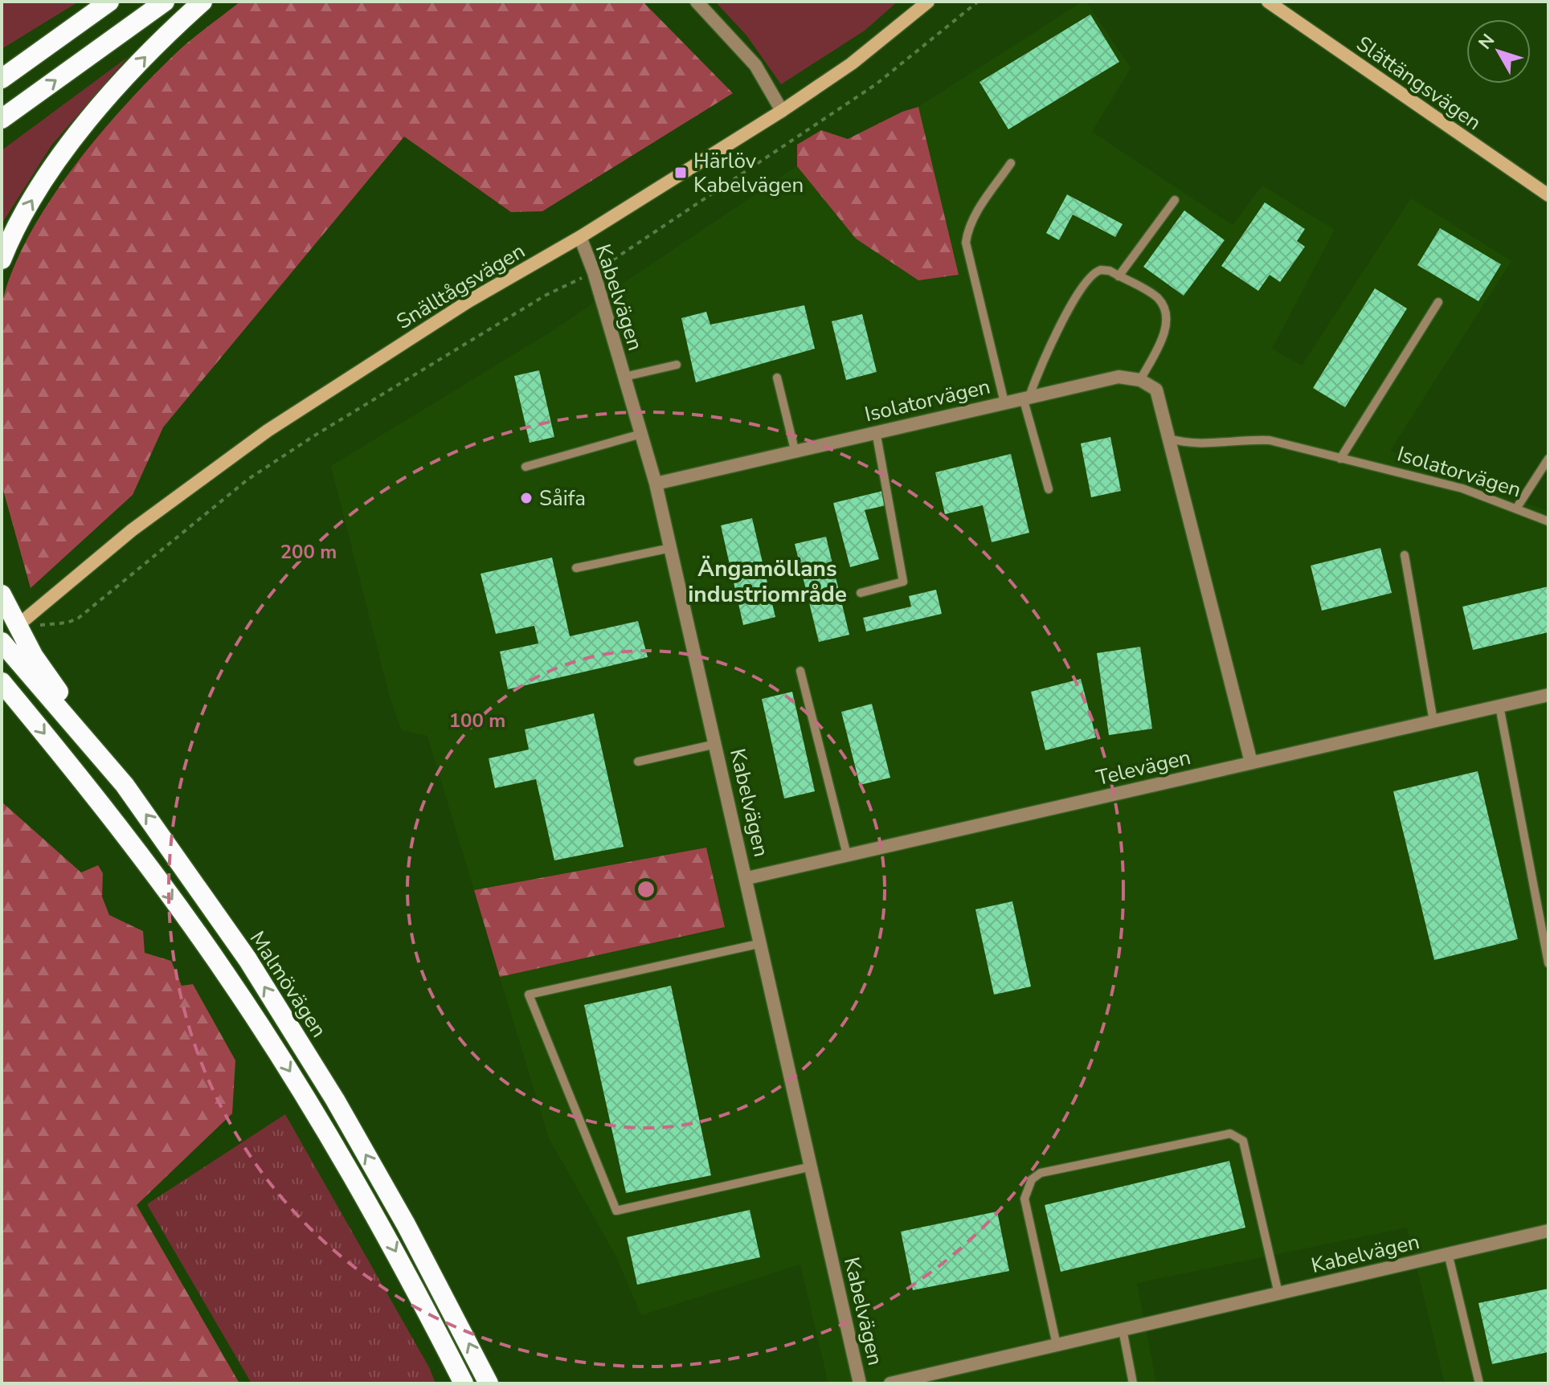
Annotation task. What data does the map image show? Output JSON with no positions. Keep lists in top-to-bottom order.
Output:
{
  "streets": {
    "highway": ["Malmövägen"],
    "street": [
      "Slättängsvägen",
      "Snälltågsvägen",
      "Kabelvägen",
      "Isolatorvägen",
      "Televägen"
    ]
  },
  "crossings": [
    ["Snälltågsvägen", "Kabelvägen"],
    ["Kabelvägen", "Isolatorvägen"],
    ["Kabelvägen", "Televägen"]
  ],
  "districts": ["Ängamöllans industriområde"],
  "places": {
    "transit": ["Härlöv Kabelvägen"],
    "other": ["Såifa"]
  },
  "north": "top left",
  "rings": ["200 m", "100 m"]
}
